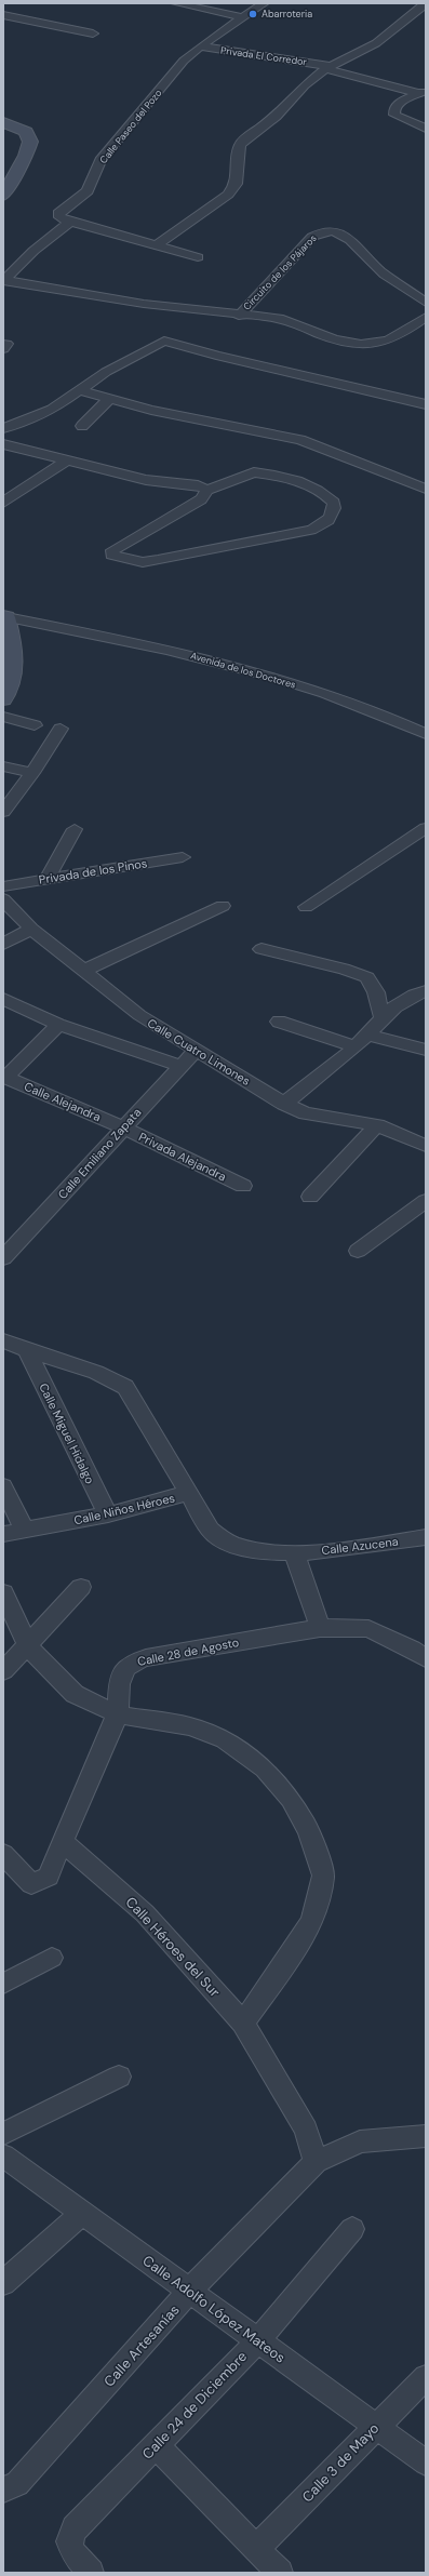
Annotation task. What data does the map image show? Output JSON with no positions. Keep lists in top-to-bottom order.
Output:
{
  "streets": {
    "street": [
      "Privada El Corredor",
      "Calle Paseo del Pozo",
      "Circuito de los Pájaros",
      "Avenida de los Doctores",
      "Privada de los Pinos",
      "Calle Cuatro Limones",
      "Calle Alejandra",
      "Calle Emiliano Zapata",
      "Privada Alejandra",
      "Calle Miguel Hidalgo",
      "Calle Niños Héroes",
      "Calle Azucena",
      "Calle 28 de Agosto",
      "Calle Héroes del Sur",
      "Calle Adolfo López Mateos",
      "Calle Artesanías",
      "Calle 24 de Diciembre",
      "Calle 3 de Mayo"
    ]
  },
  "crossings": [
    ["Privada El Corredor", "Calle Paseo del Pozo"],
    ["Calle Paseo del Pozo", "Circuito de los Pájaros"],
    ["Calle Cuatro Limones", "Calle Emiliano Zapata"],
    ["Calle Alejandra", "Calle Emiliano Zapata"],
    ["Calle Alejandra", "Privada Alejandra"],
    ["Calle Emiliano Zapata", "Privada Alejandra"],
    ["Calle Miguel Hidalgo", "Calle Niños Héroes"],
    ["Calle Niños Héroes", "Calle Azucena"],
    ["Calle 28 de Agosto", "Calle Héroes del Sur"],
    ["Calle Héroes del Sur", "Calle Artesanías"],
    ["Calle Adolfo López Mateos", "Calle Artesanías"],
    ["Calle Adolfo López Mateos", "Calle 24 de Diciembre"],
    ["Calle Adolfo López Mateos", "Calle 3 de Mayo"]
  ],
  "places": ["Abarroteria"]
}
